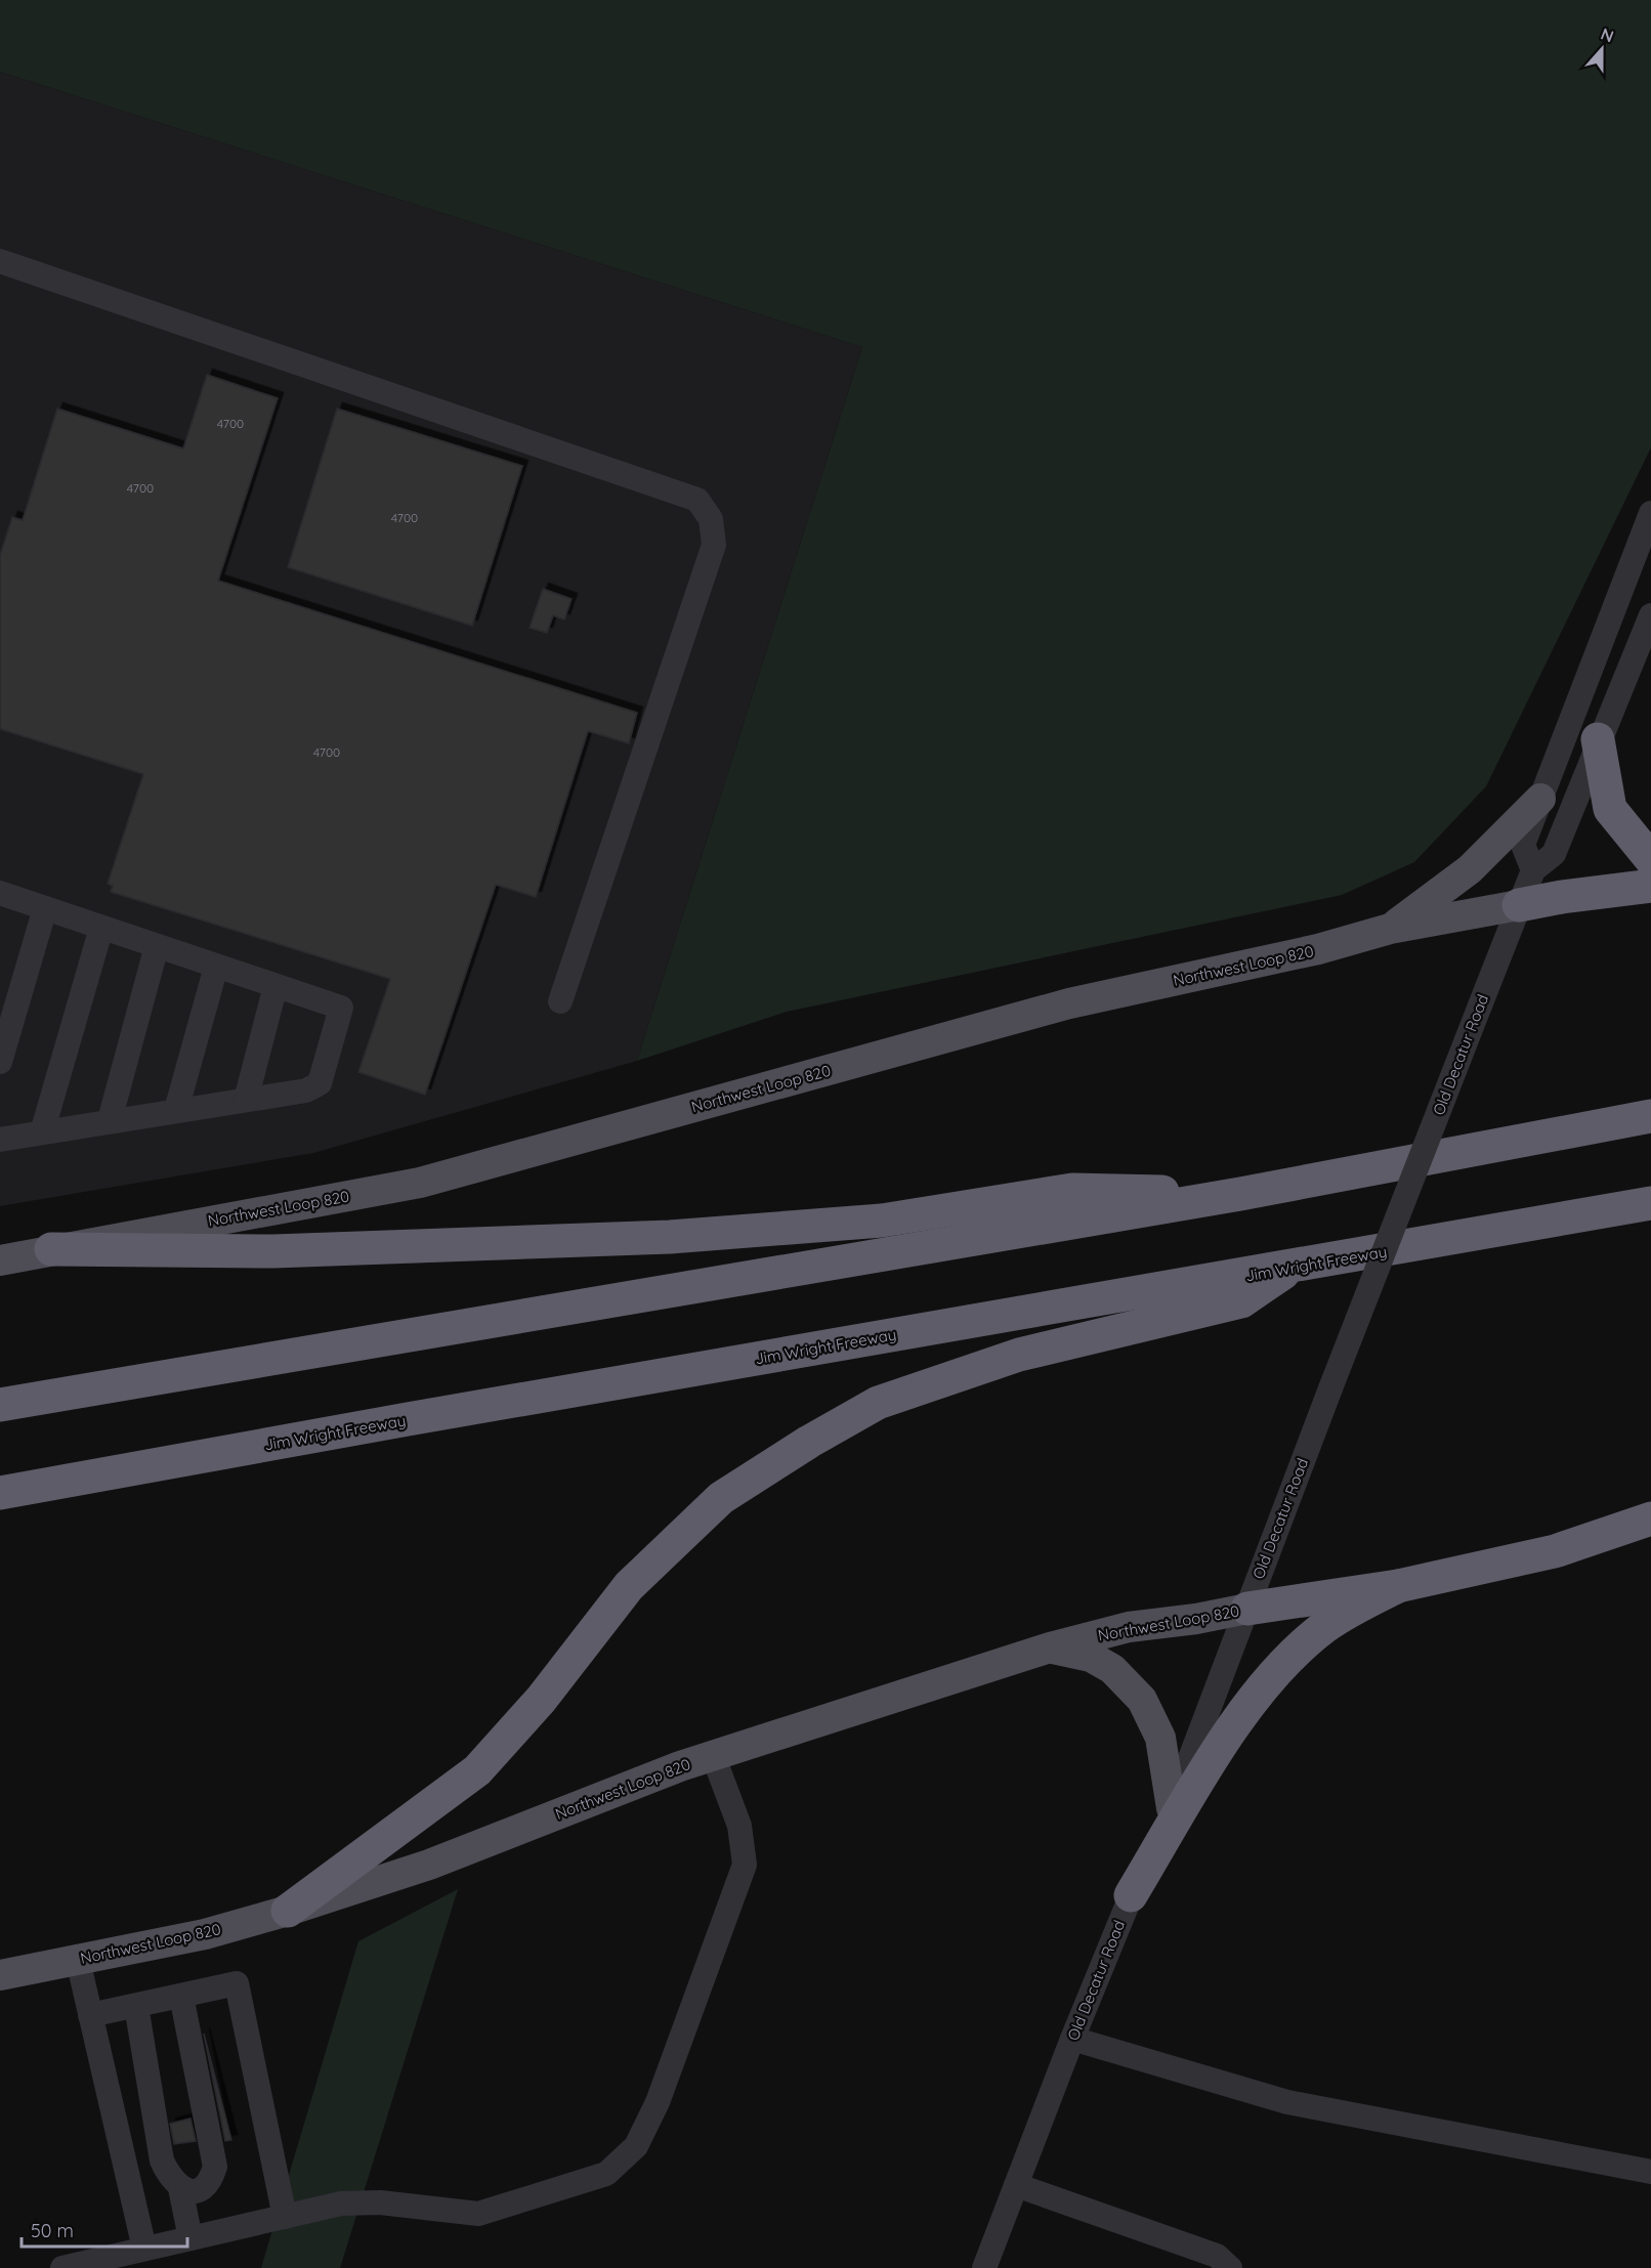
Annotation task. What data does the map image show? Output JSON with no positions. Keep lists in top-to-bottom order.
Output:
{
  "streets": {
    "highway": ["Jim Wright Freeway"],
    "main road": ["Northwest Loop 820"],
    "street": ["Old Decatur Road"]
  },
  "crossings": [
    ["Northwest Loop 820", "Old Decatur Road"]
  ],
  "house_numbers": [
    "4700",
    "4700",
    "4700",
    "4700"
  ],
  "scale_bar": "50 m",
  "north": "top"
}
